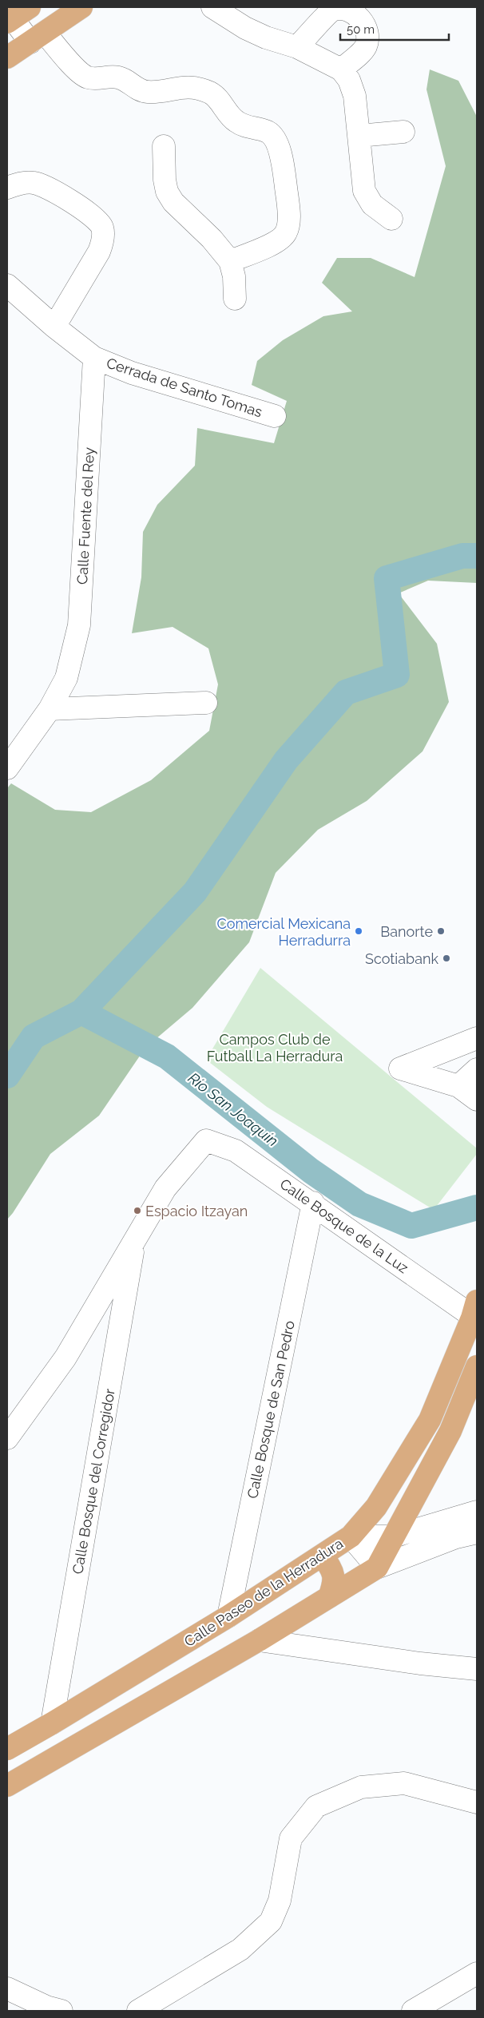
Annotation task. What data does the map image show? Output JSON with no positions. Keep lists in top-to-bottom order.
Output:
{
  "streets": {
    "main road": ["Calle Paseo de la Herradura"],
    "street": [
      "Cerrada de Santo Tomas",
      "Calle Fuente del Rey",
      "Calle Bosque de la Luz",
      "Calle Bosque de San Pedro",
      "Calle Bosque del Corregidor"
    ]
  },
  "crossings": [
    ["Cerrada de Santo Tomas", "Calle Fuente del Rey"],
    ["Calle Bosque de la Luz", "Calle Bosque de San Pedro"],
    ["Calle Bosque de la Luz", "Calle Bosque del Corregidor"],
    ["Calle Bosque de la Luz", "Calle Paseo de la Herradura"],
    ["Calle Bosque de San Pedro", "Calle Paseo de la Herradura"],
    ["Calle Bosque del Corregidor", "Calle Paseo de la Herradura"]
  ],
  "water": ["Río San Joaquín"],
  "parks": ["Campos Club de Futball La Herradura"],
  "places": [
    "Comercial Mexicana Herradurra",
    "Banorte",
    "Scotiabank",
    "Espacio Itzayan"
  ],
  "scale_bar": "50 m"
}
